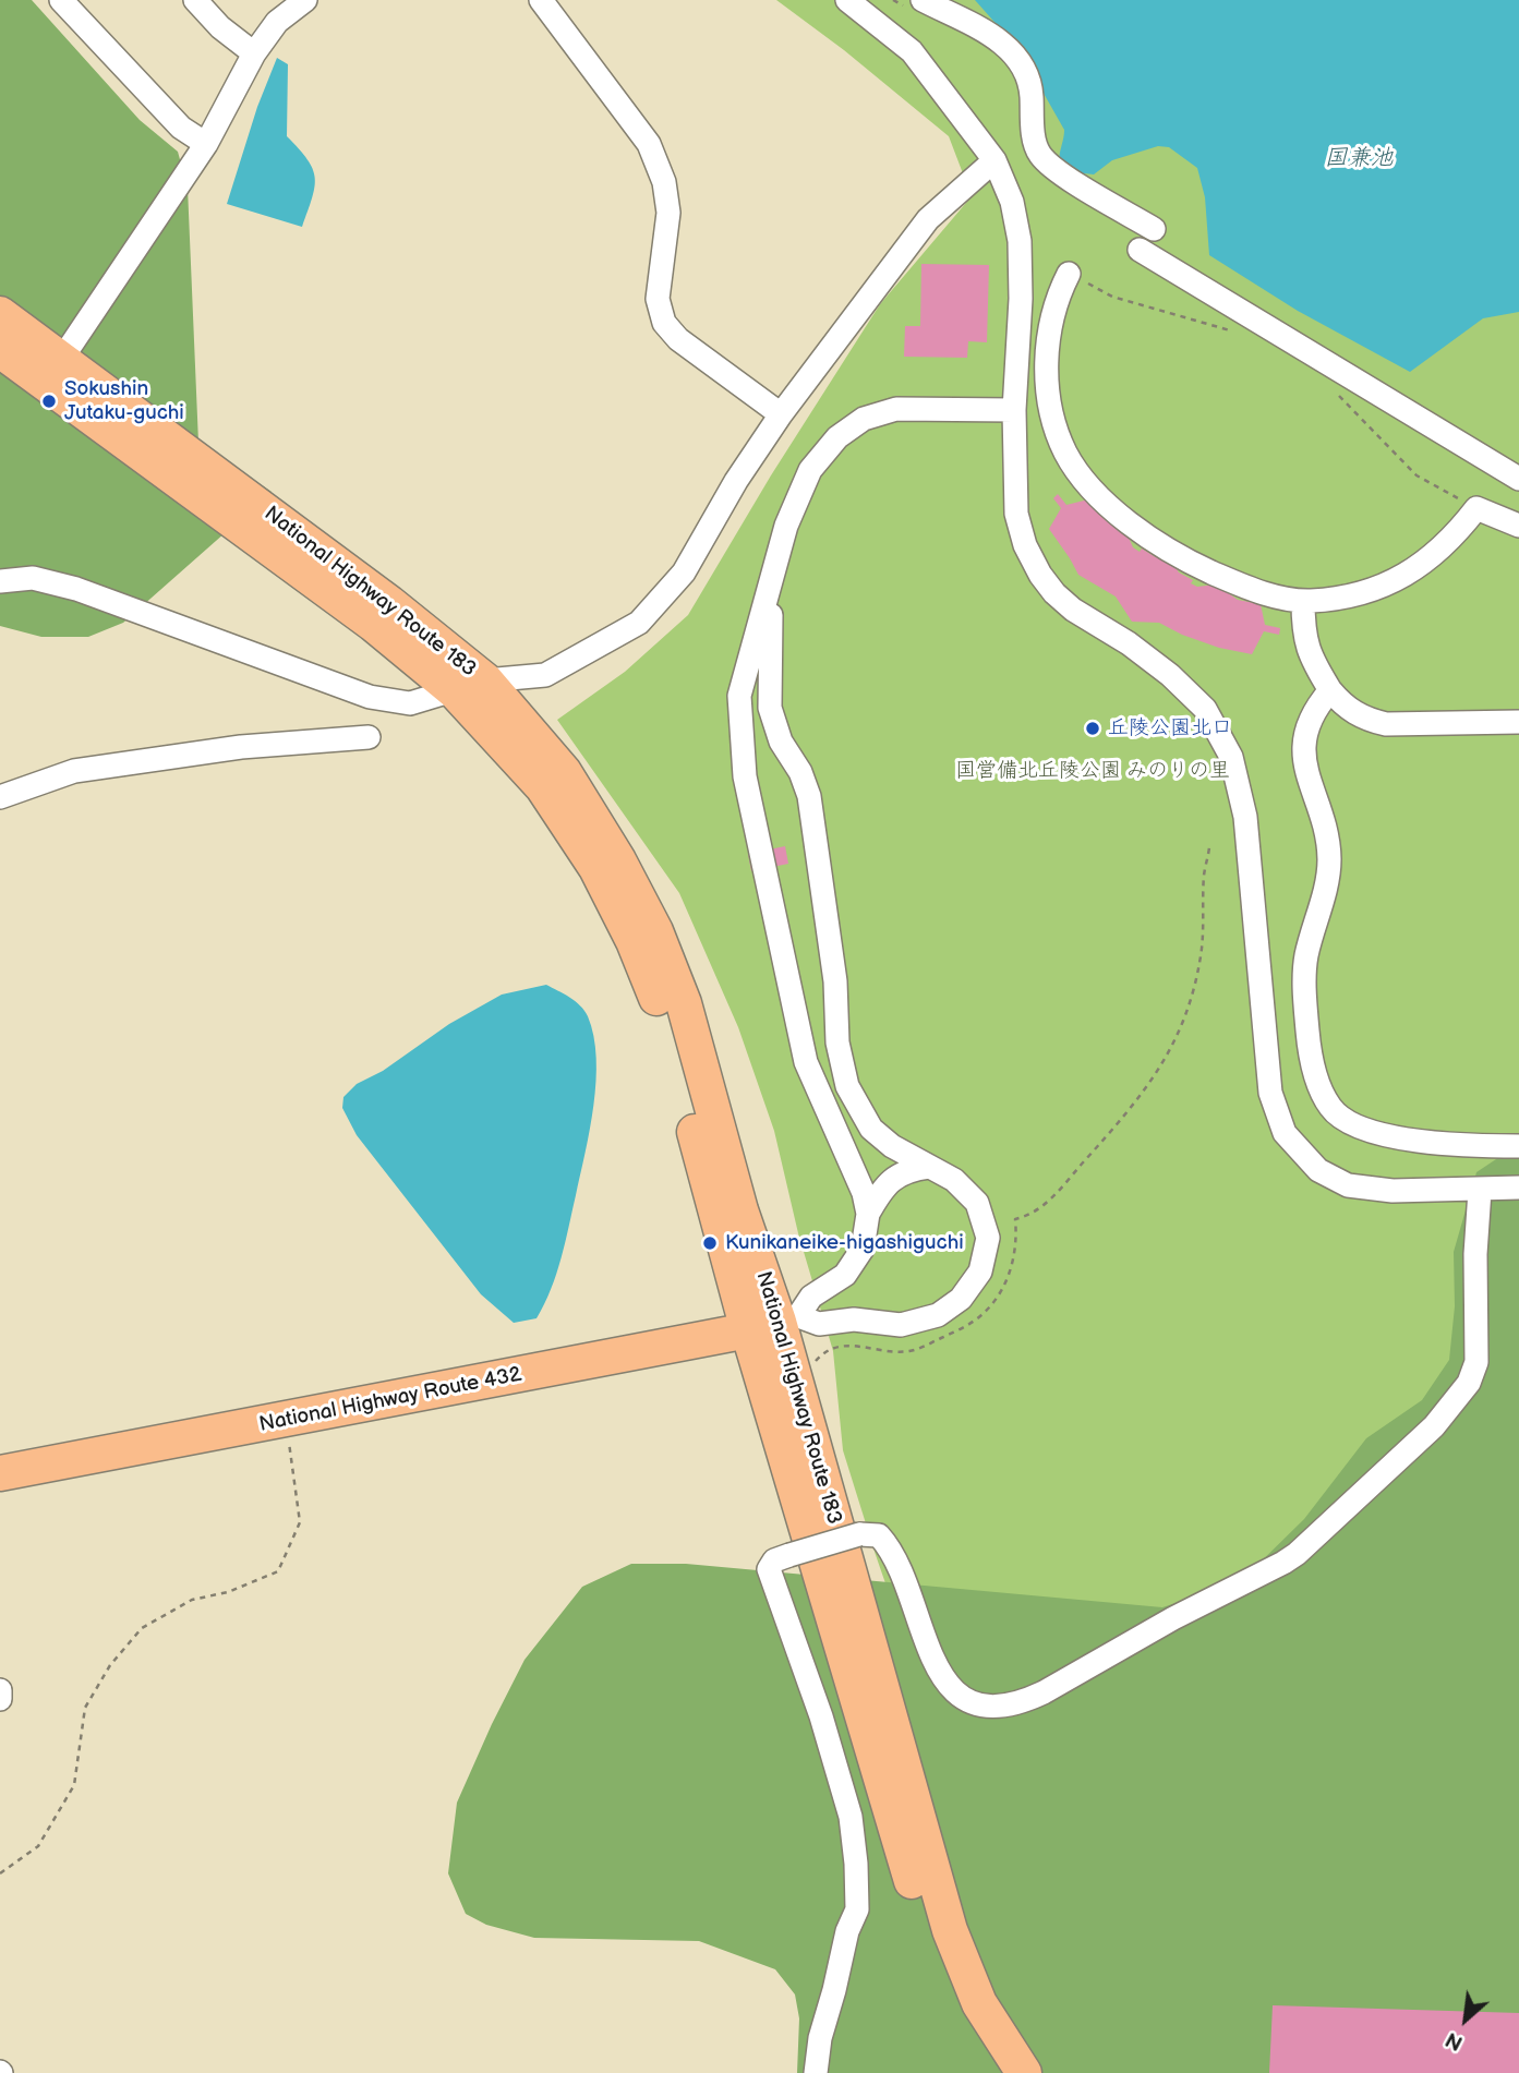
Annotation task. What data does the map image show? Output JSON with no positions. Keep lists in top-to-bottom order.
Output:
{
  "streets": {
    "highway": ["National Highway Route 183", "National Highway Route 432"]
  },
  "crossings": [
    ["National Highway Route 183", "National Highway Route 432"]
  ],
  "water": ["国兼池"],
  "parks": ["国営備北丘陵公園 みのりの里"],
  "places": ["Sokushin Jutaku-guchi", "丘陵公園北口", "Kunikaneike-higashiguchi"],
  "north": "bottom left"
}
